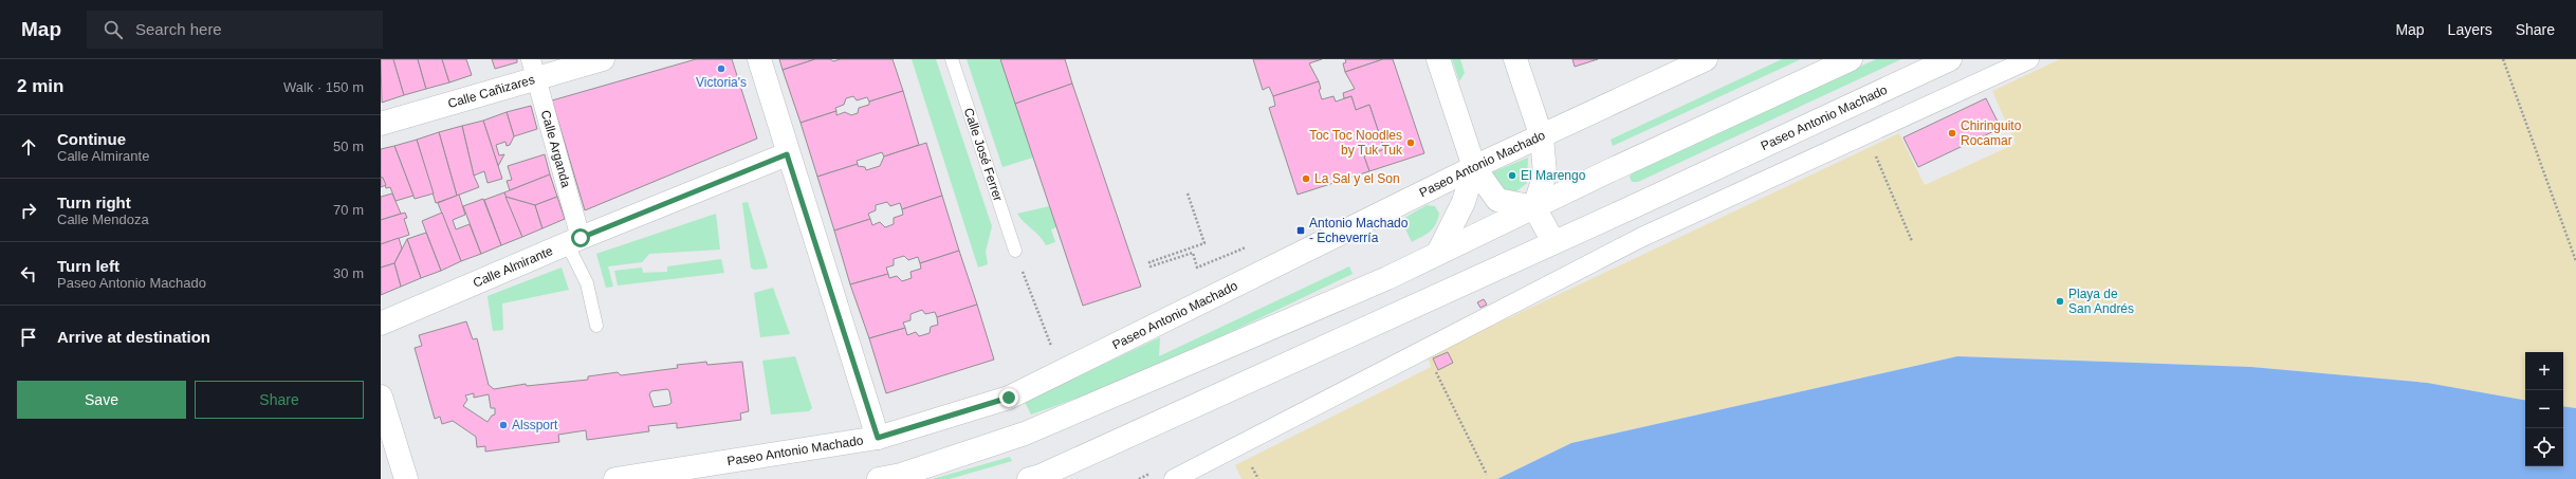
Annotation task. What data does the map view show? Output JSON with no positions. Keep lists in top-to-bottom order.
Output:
{
  "streets": {
    "main road": ["Calle Cañizares", "Paseo Antonio Machado", "Calle Almirante"],
    "street": ["Calle Arganda"],
    "lane": ["Calle José Ferrer"]
  },
  "crossings": [
    ["Calle Cañizares", "Calle Arganda"],
    ["Calle Arganda", "Calle Almirante"]
  ],
  "places": {
    "other": [
      "Victoria's",
      "Chiringuito Rocamar",
      "Toc Toc Noodles by Tuk Tuk",
      "El Marengo",
      "La Sal y el Son",
      "Playa de San Andrés",
      "Alssport"
    ],
    "transit": ["Antonio Machado - Echeverría"]
  },
  "page": {
    "header": "Map",
    "search": "Search here",
    "nav": ["Map", "Layers", "Share"],
    "heading": ["2 min", "Walk · 150 m"],
    "list": [
      ["Continue", "Calle Almirante", "50 m"],
      ["Turn right", "Calle Mendoza", "70 m"],
      ["Turn left", "Paseo Antonio Machado", "30 m"],
      "Arrive at destination"
    ],
    "map_buttons": ["+", "−"],
    "buttons": ["Save", "Share"]
  }
}
